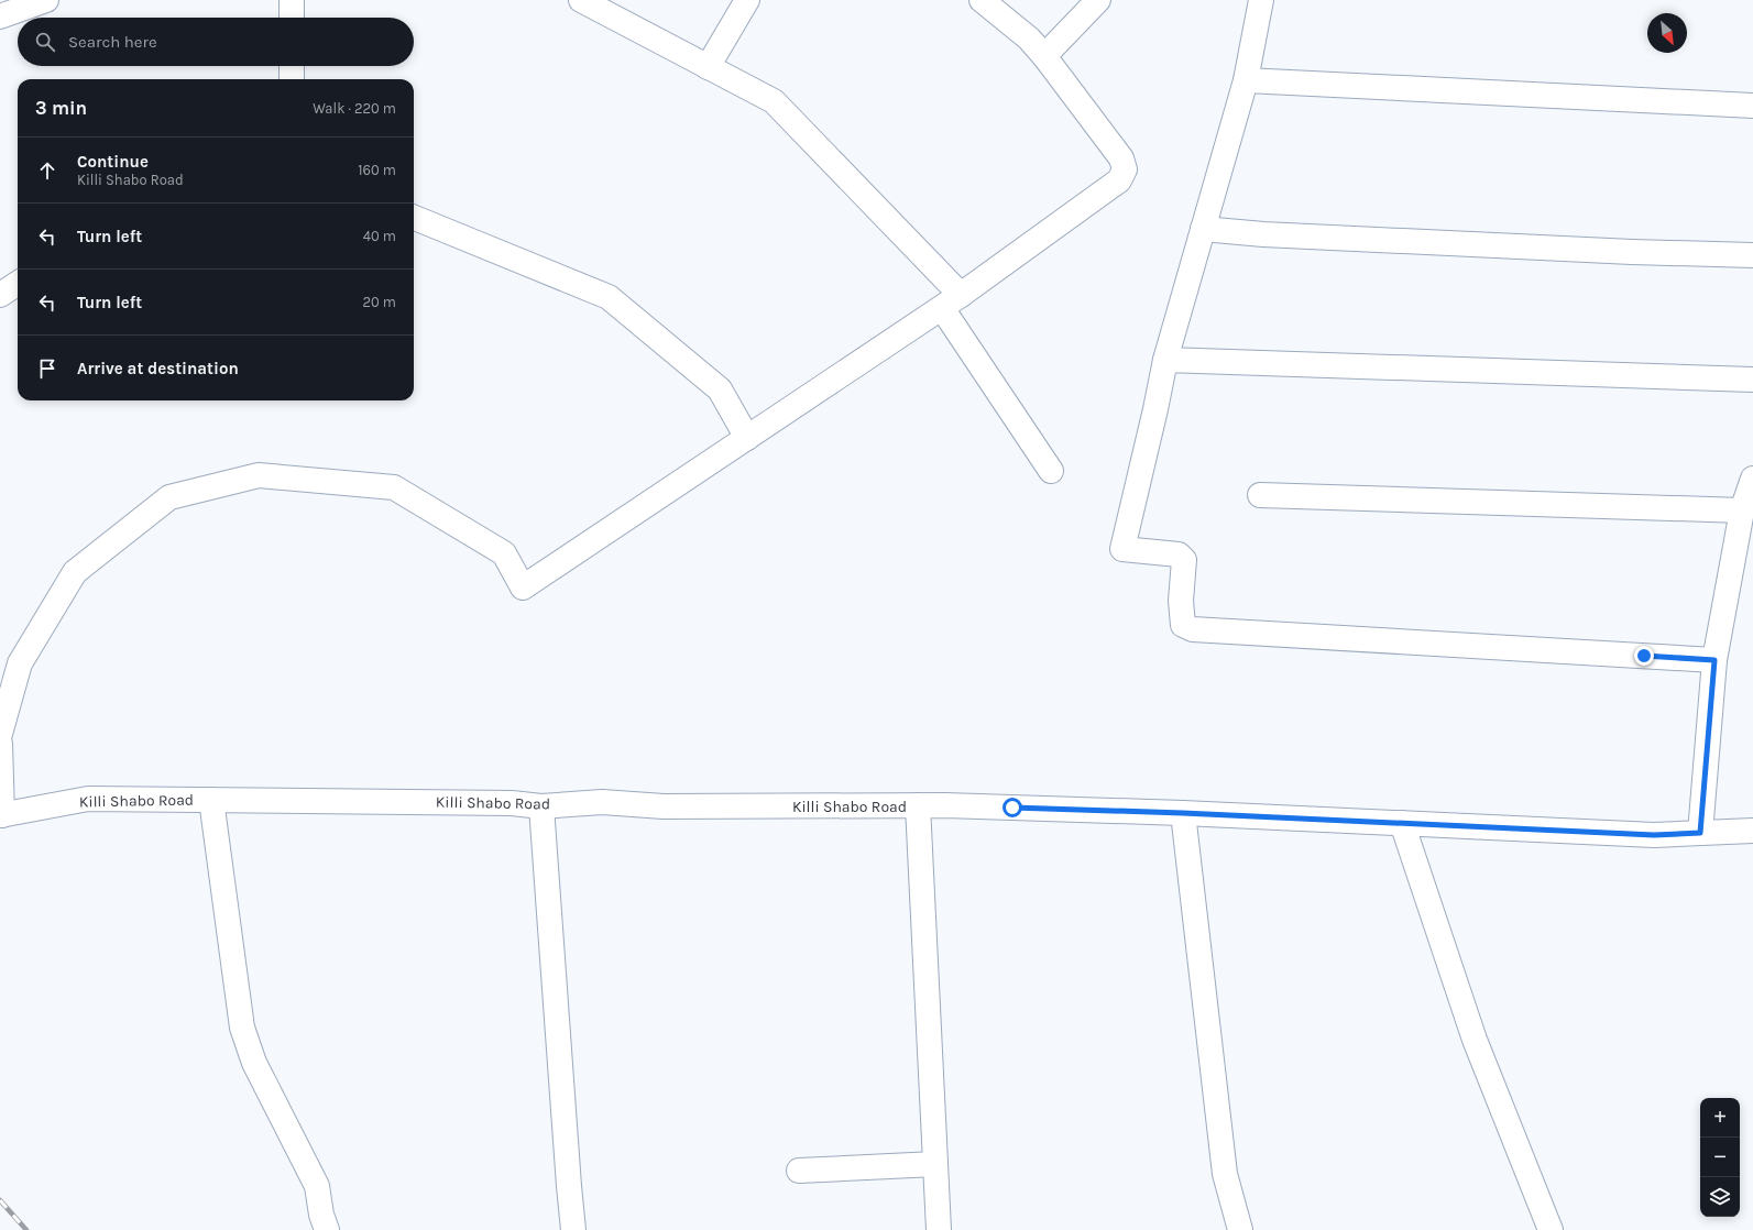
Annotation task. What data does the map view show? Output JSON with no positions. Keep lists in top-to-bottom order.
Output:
{
  "streets": {
    "street": ["Killi Shabo Road"]
  },
  "north": "bottom right",
  "page": {
    "search": "Search here",
    "heading": ["3 min", "Walk · 220 m"],
    "list": [
      ["Continue", "Killi Shabo Road", "160 m"],
      ["Turn left", "40 m"],
      ["Turn left", "20 m"],
      "Arrive at destination"
    ],
    "map_buttons": ["+", "−"]
  }
}
